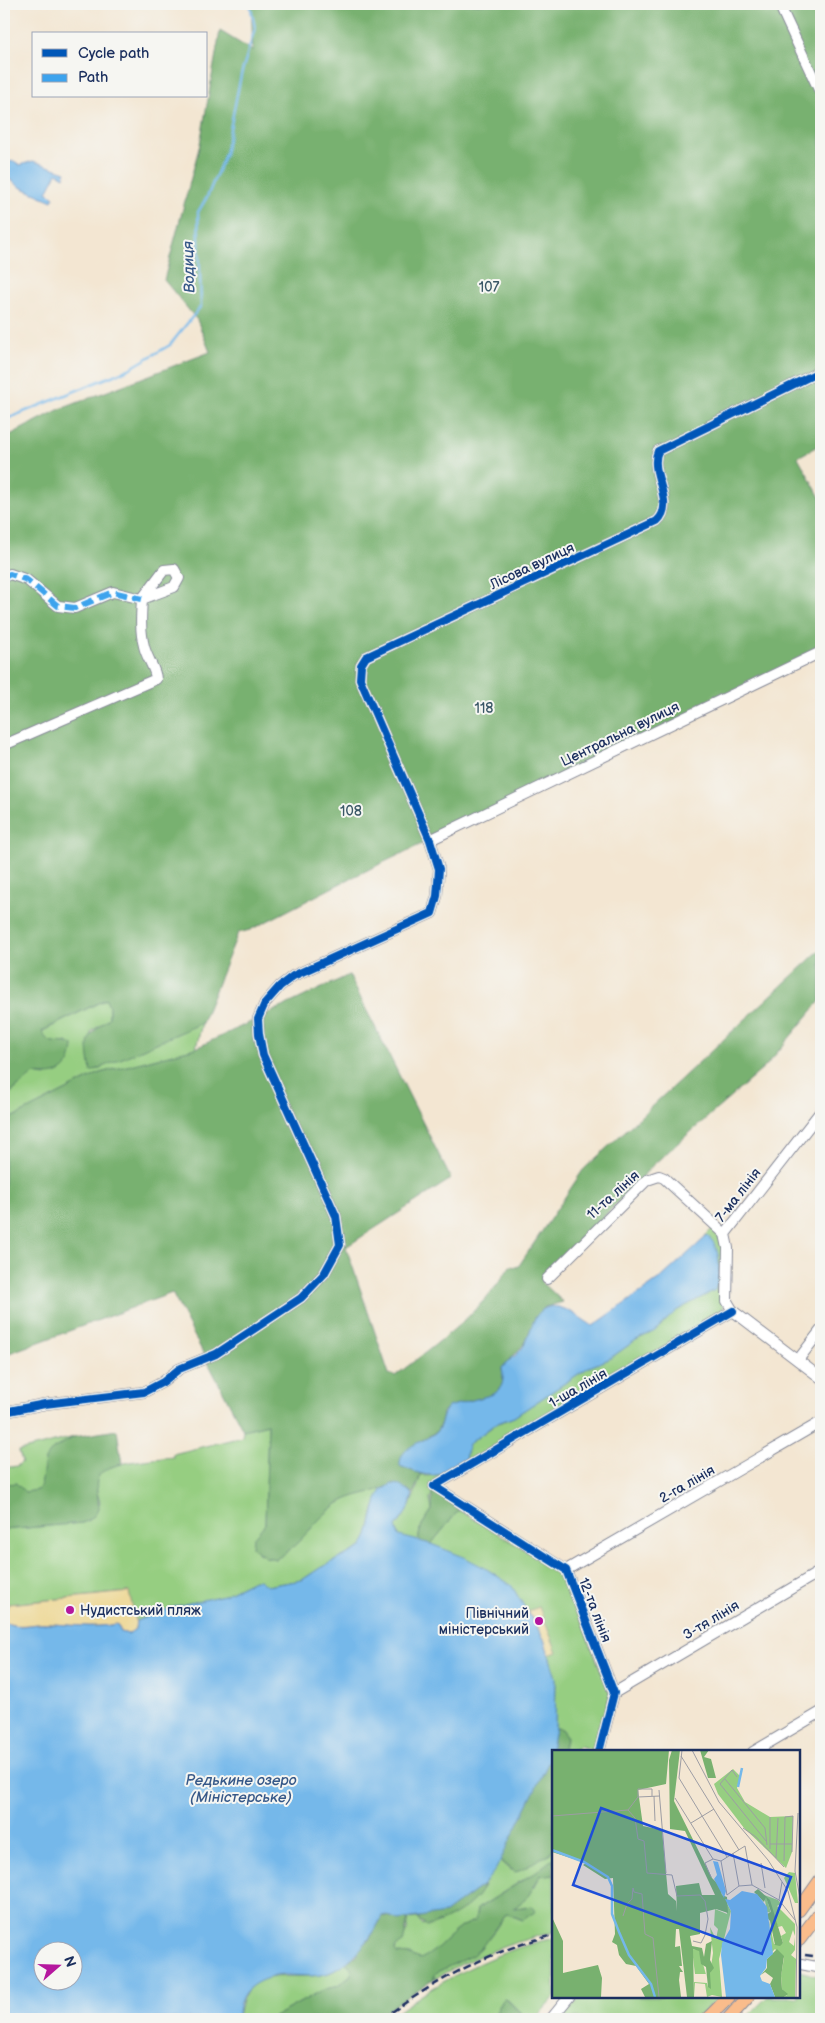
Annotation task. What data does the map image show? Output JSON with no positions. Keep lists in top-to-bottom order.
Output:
{
  "streets": {
    "street": [
      "Лісова вулиця",
      "Центральна вулиця",
      "11-та лінія",
      "7-ма лінія",
      "1-ша лінія",
      "2-га лінія",
      "12-та лінія",
      "3-тя лінія"
    ]
  },
  "crossings": [
    ["Лісова вулиця", "Центральна вулиця"],
    ["11-та лінія", "7-ма лінія"],
    ["7-ма лінія", "1-ша лінія"],
    ["1-ша лінія", "12-та лінія"],
    ["2-га лінія", "12-та лінія"],
    ["12-та лінія", "3-тя лінія"]
  ],
  "water": ["Водиця", "Редькине озеро (Міністерське)"],
  "parks": ["107", "118", "108"],
  "places": ["Нудистський пляж", "Північний міністерський"],
  "legend": ["Cycle path", "Path"],
  "north": "right"
}
